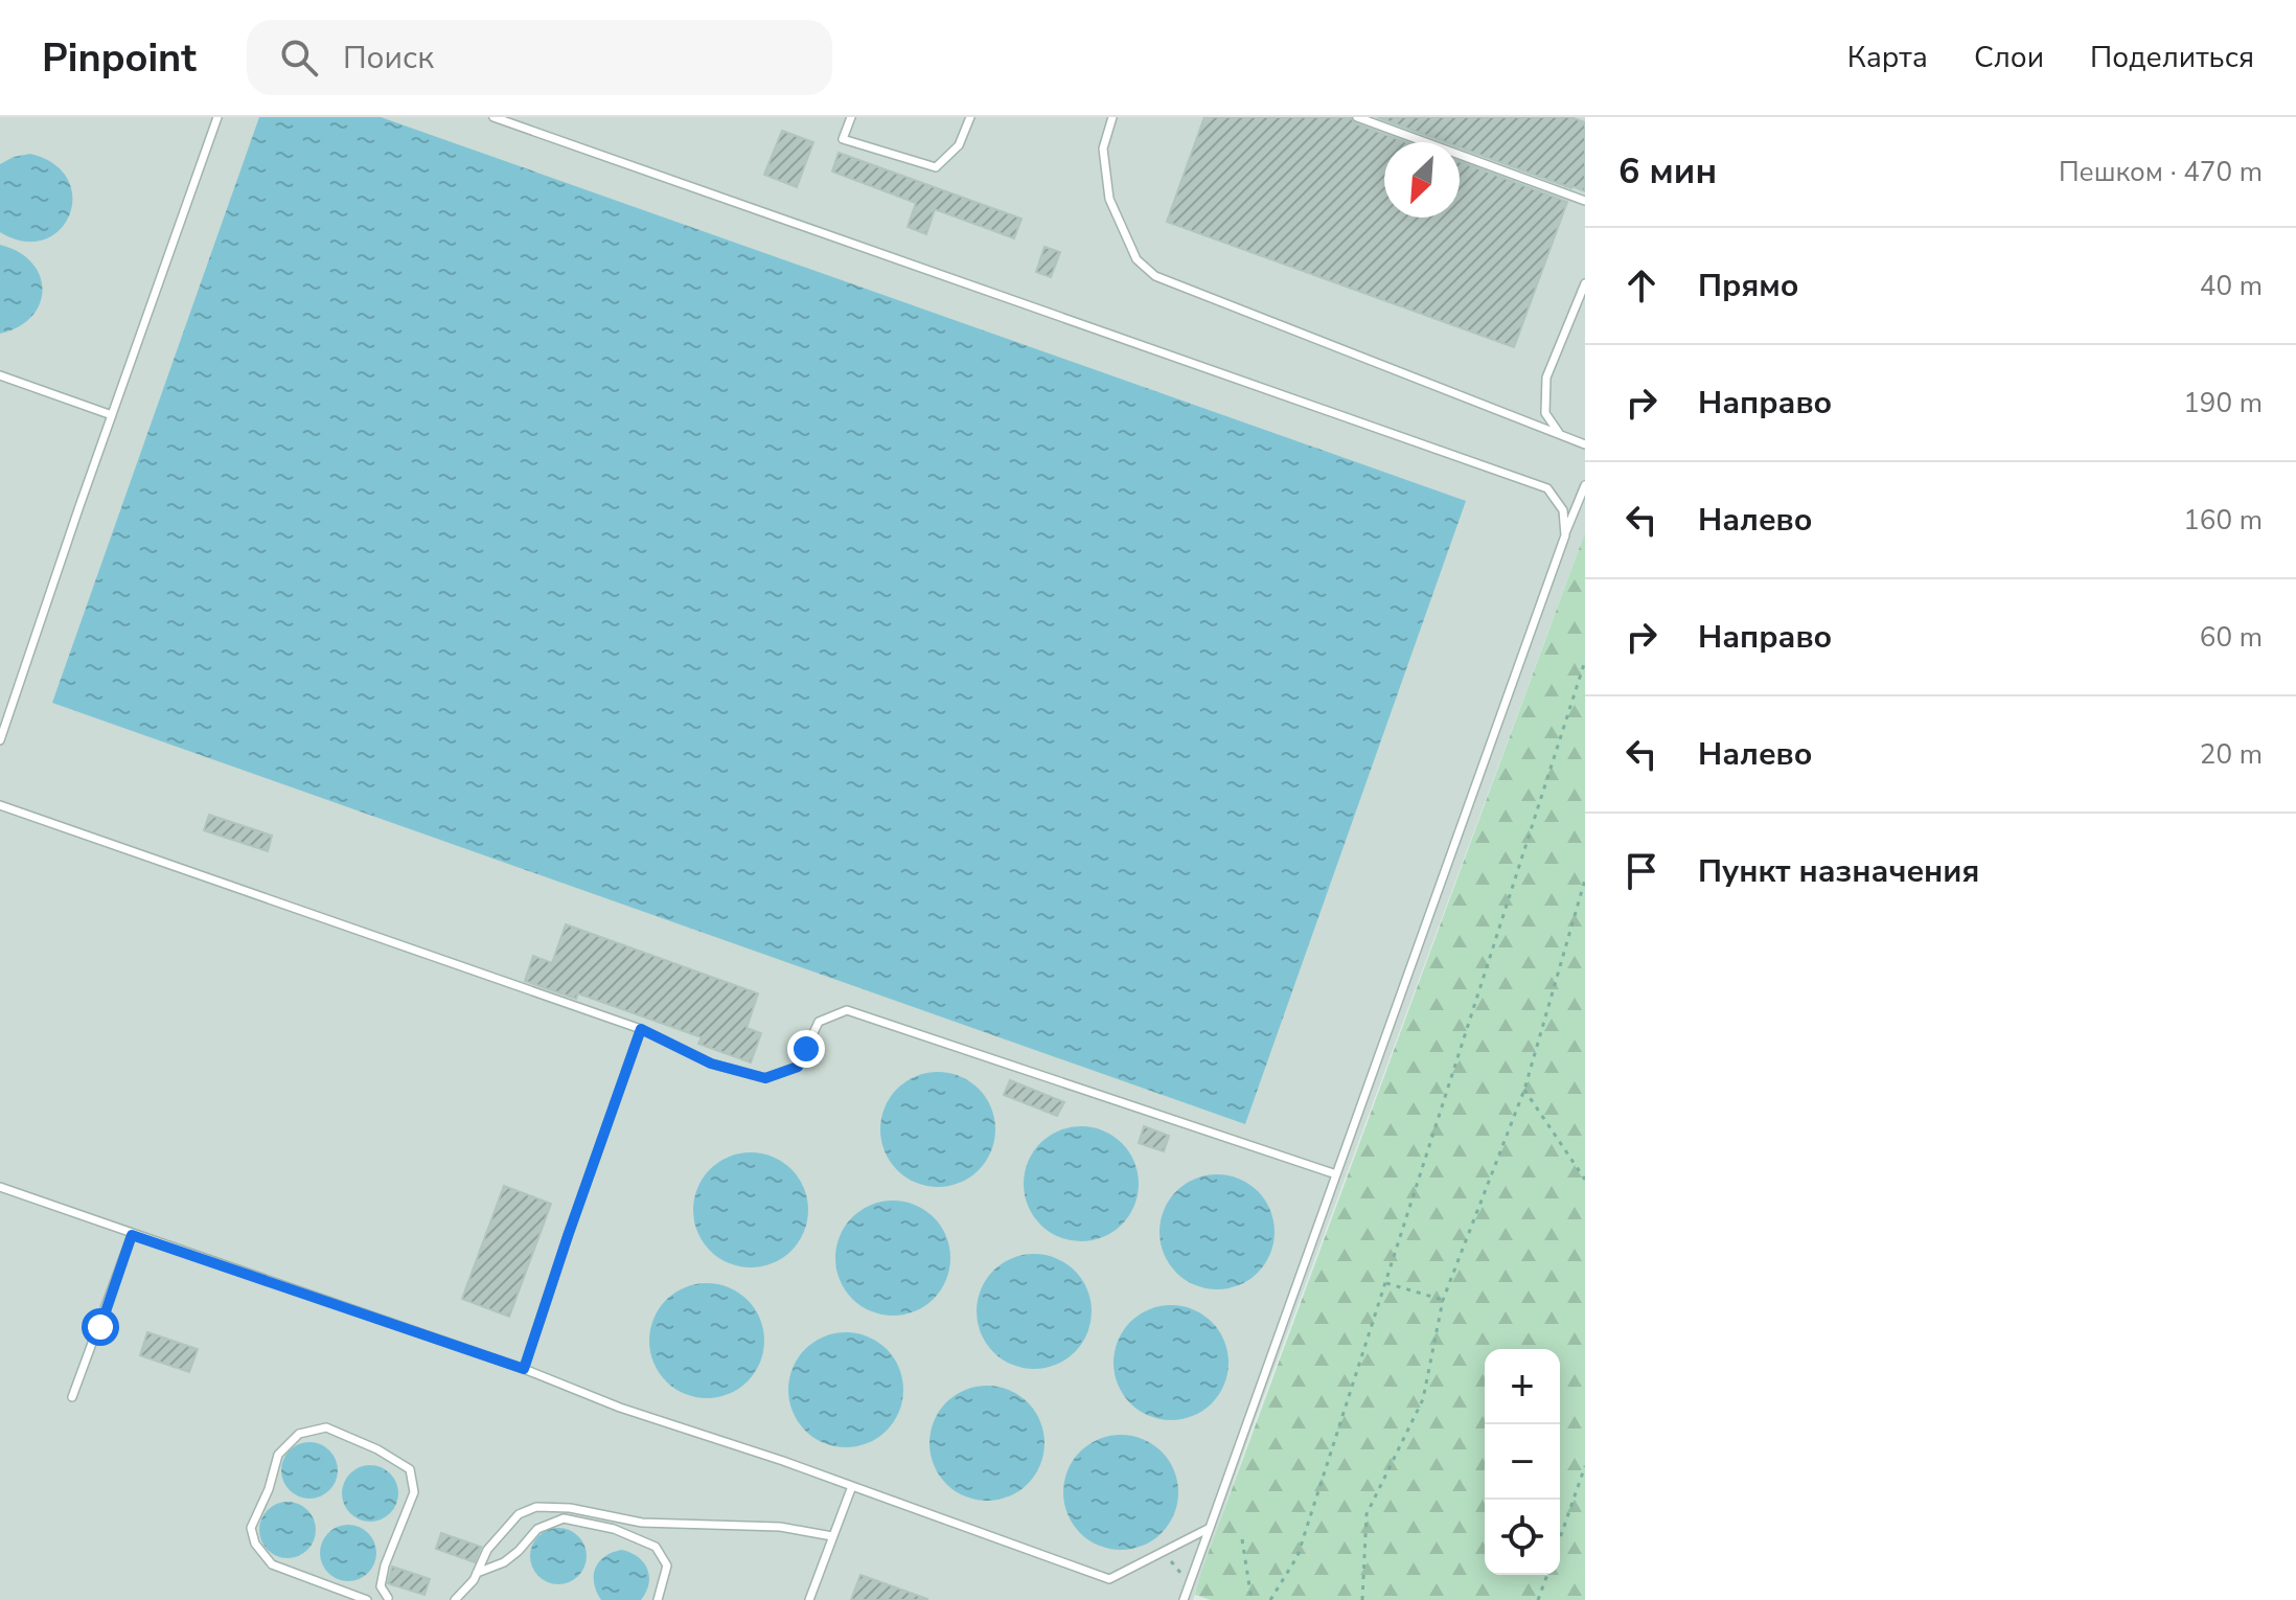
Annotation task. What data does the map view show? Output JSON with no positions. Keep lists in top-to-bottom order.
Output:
{
  "north": "bottom left",
  "page": {
    "header": "Pinpoint",
    "search": "Поиск",
    "nav": ["Карта", "Слои", "Поделиться"],
    "heading": ["6 мин", "Пешком · 470 m"],
    "list": [
      ["Прямо", "40 m"],
      ["Направо", "190 m"],
      ["Налево", "160 m"],
      ["Направо", "60 m"],
      ["Налево", "20 m"],
      "Пункт назначения"
    ],
    "map_buttons": ["+", "−"]
  }
}
